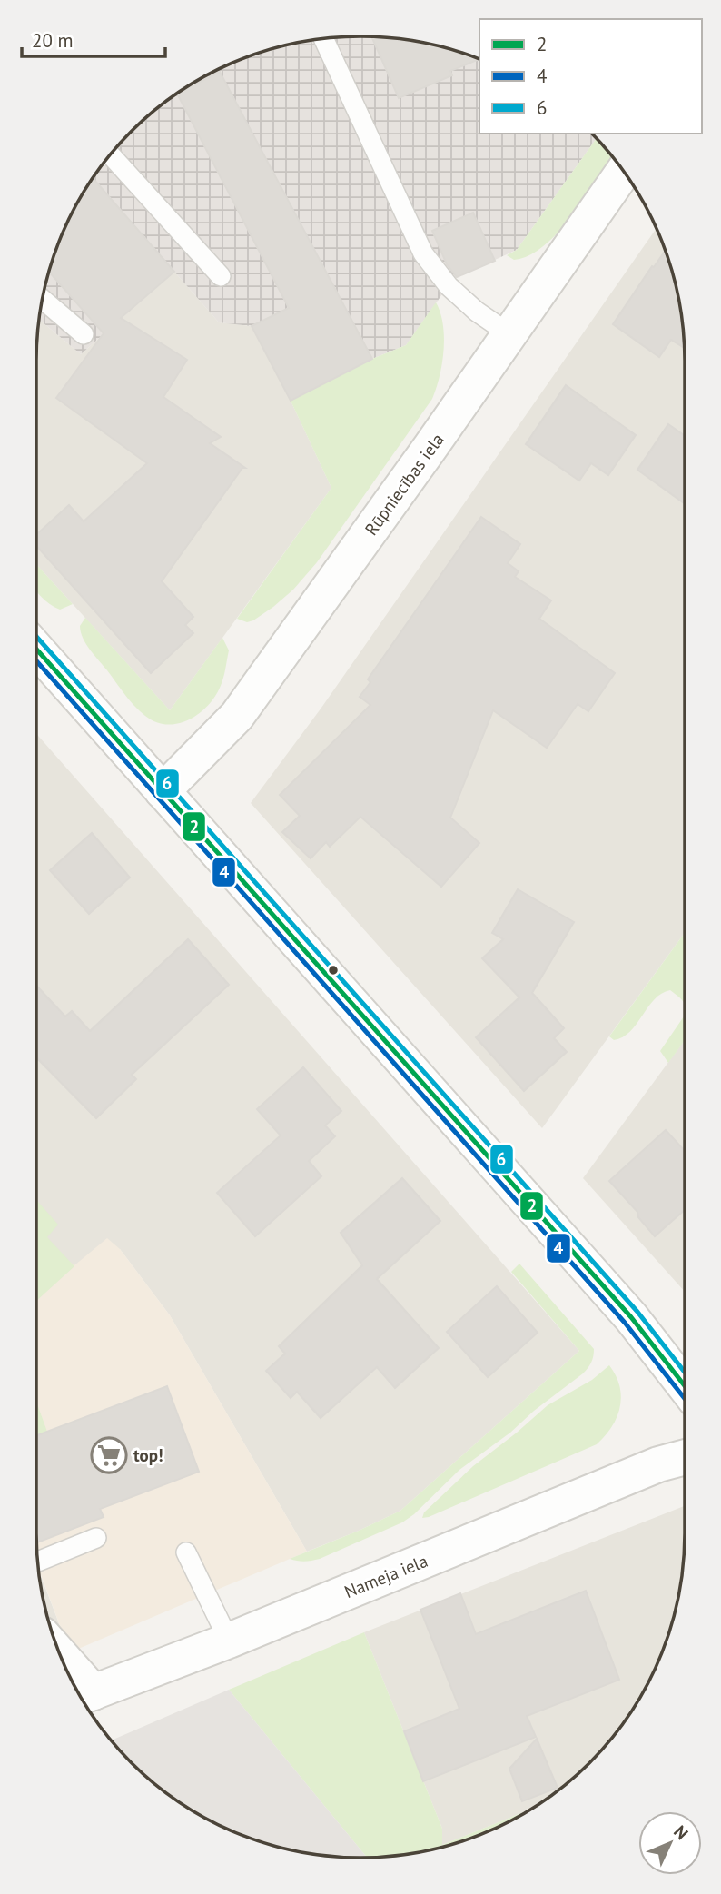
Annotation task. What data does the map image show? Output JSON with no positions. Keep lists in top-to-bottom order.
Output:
{
  "streets": {
    "street": ["Rūpniecības iela", "Nameja iela"]
  },
  "places": {
    "supermarket": ["top!"]
  },
  "lines": ["transit line 6", "transit line 2", "transit line 4"],
  "legend": ["2", "4", "6"],
  "scale_bar": "20 m",
  "north": "top right"
}
